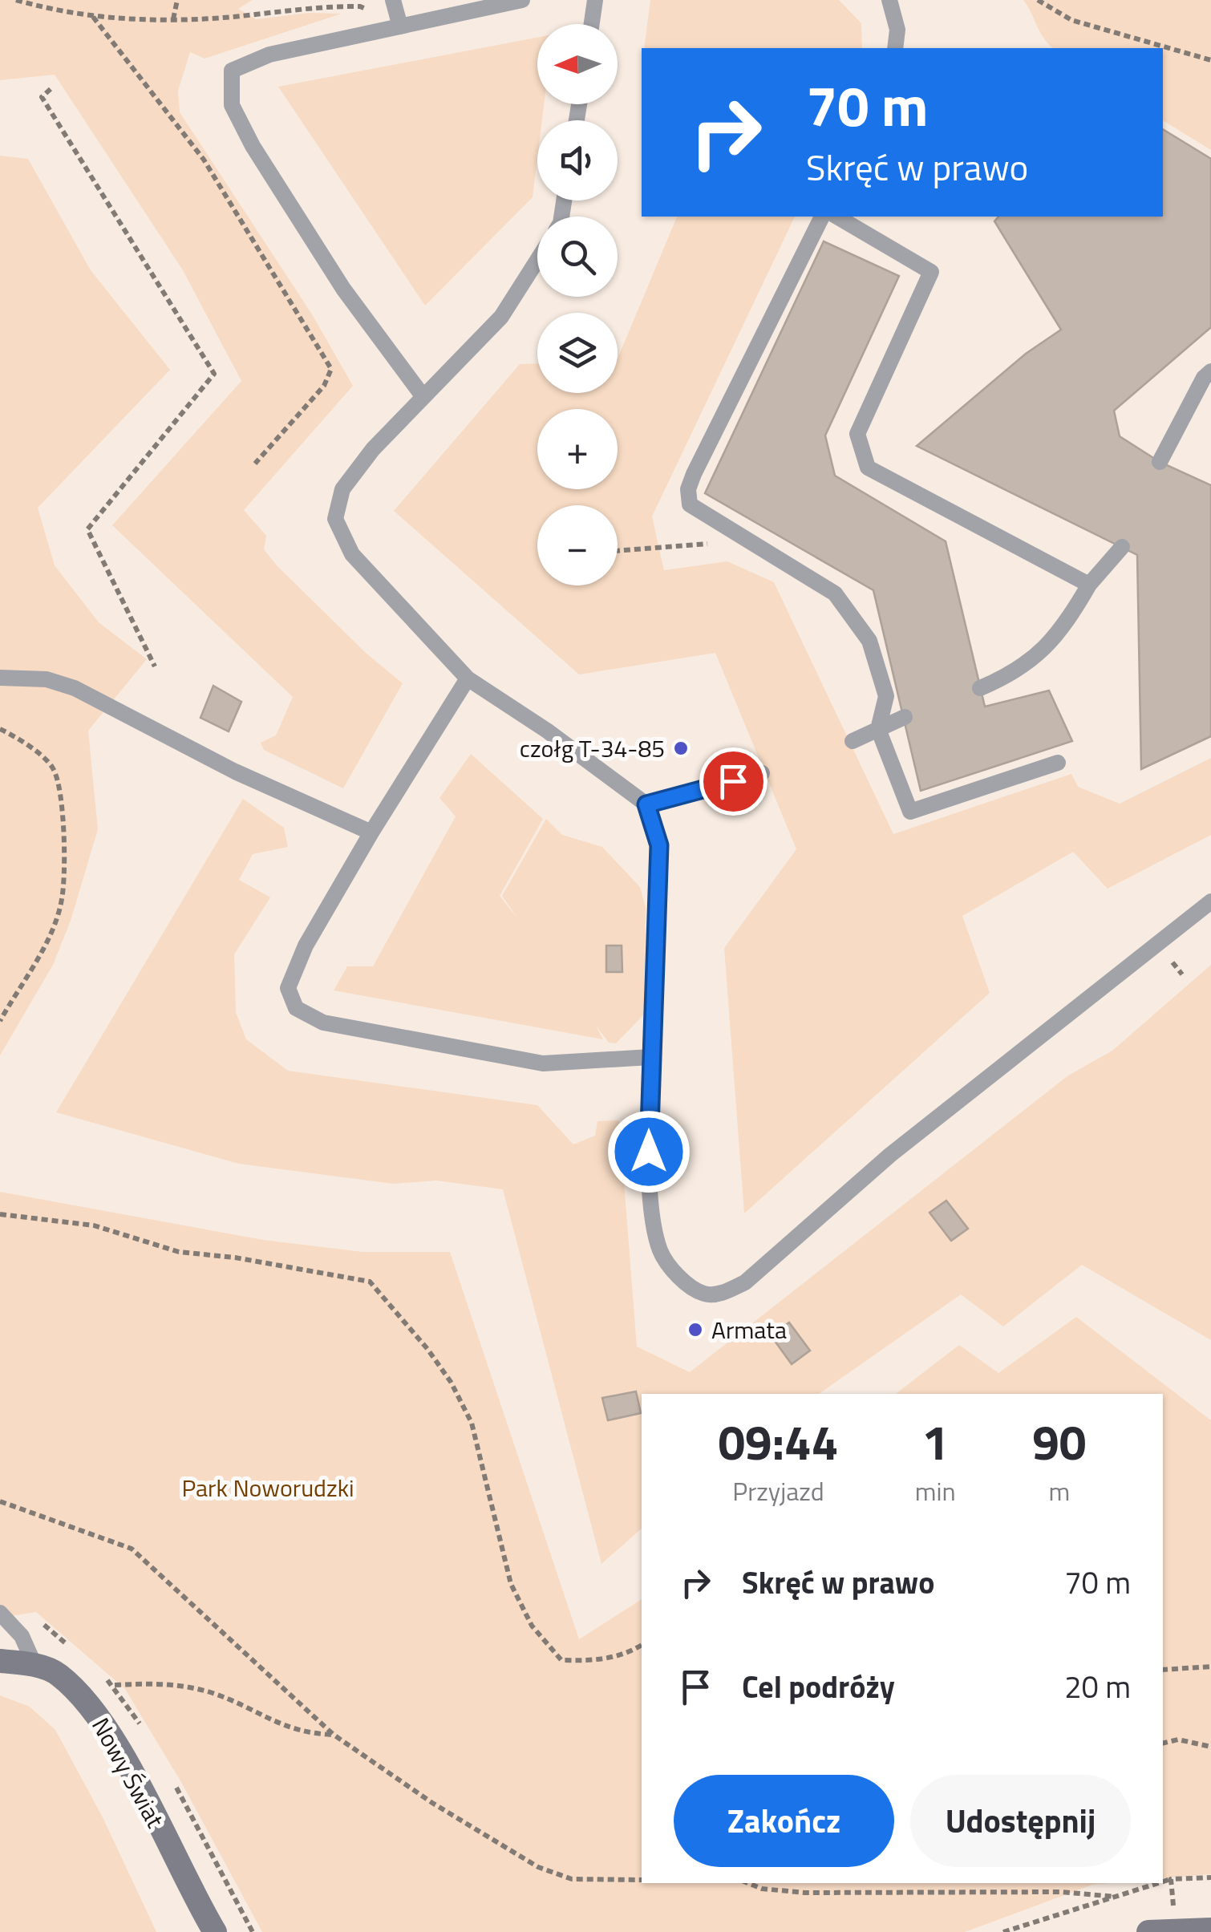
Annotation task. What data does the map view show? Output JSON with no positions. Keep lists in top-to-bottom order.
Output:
{
  "streets": {
    "street": ["Nowy Świat"]
  },
  "parks": ["Park Noworudzki"],
  "places": ["czołg T-34-85", "Armata"],
  "north": "left",
  "page": {
    "map_buttons": ["+", "−"],
    "turn": ["70 m", "Skręć w prawo"],
    "eta": [
      "09:44",
      "Przyjazd",
      "1",
      "min",
      "90",
      "m"
    ],
    "list": [
      {
        "name": "Skręć w prawo",
        "value": "70 m"
      },
      {
        "name": "Cel podróży",
        "value": "20 m"
      }
    ],
    "buttons": ["Zakończ", "Udostępnij"]
  }
}
